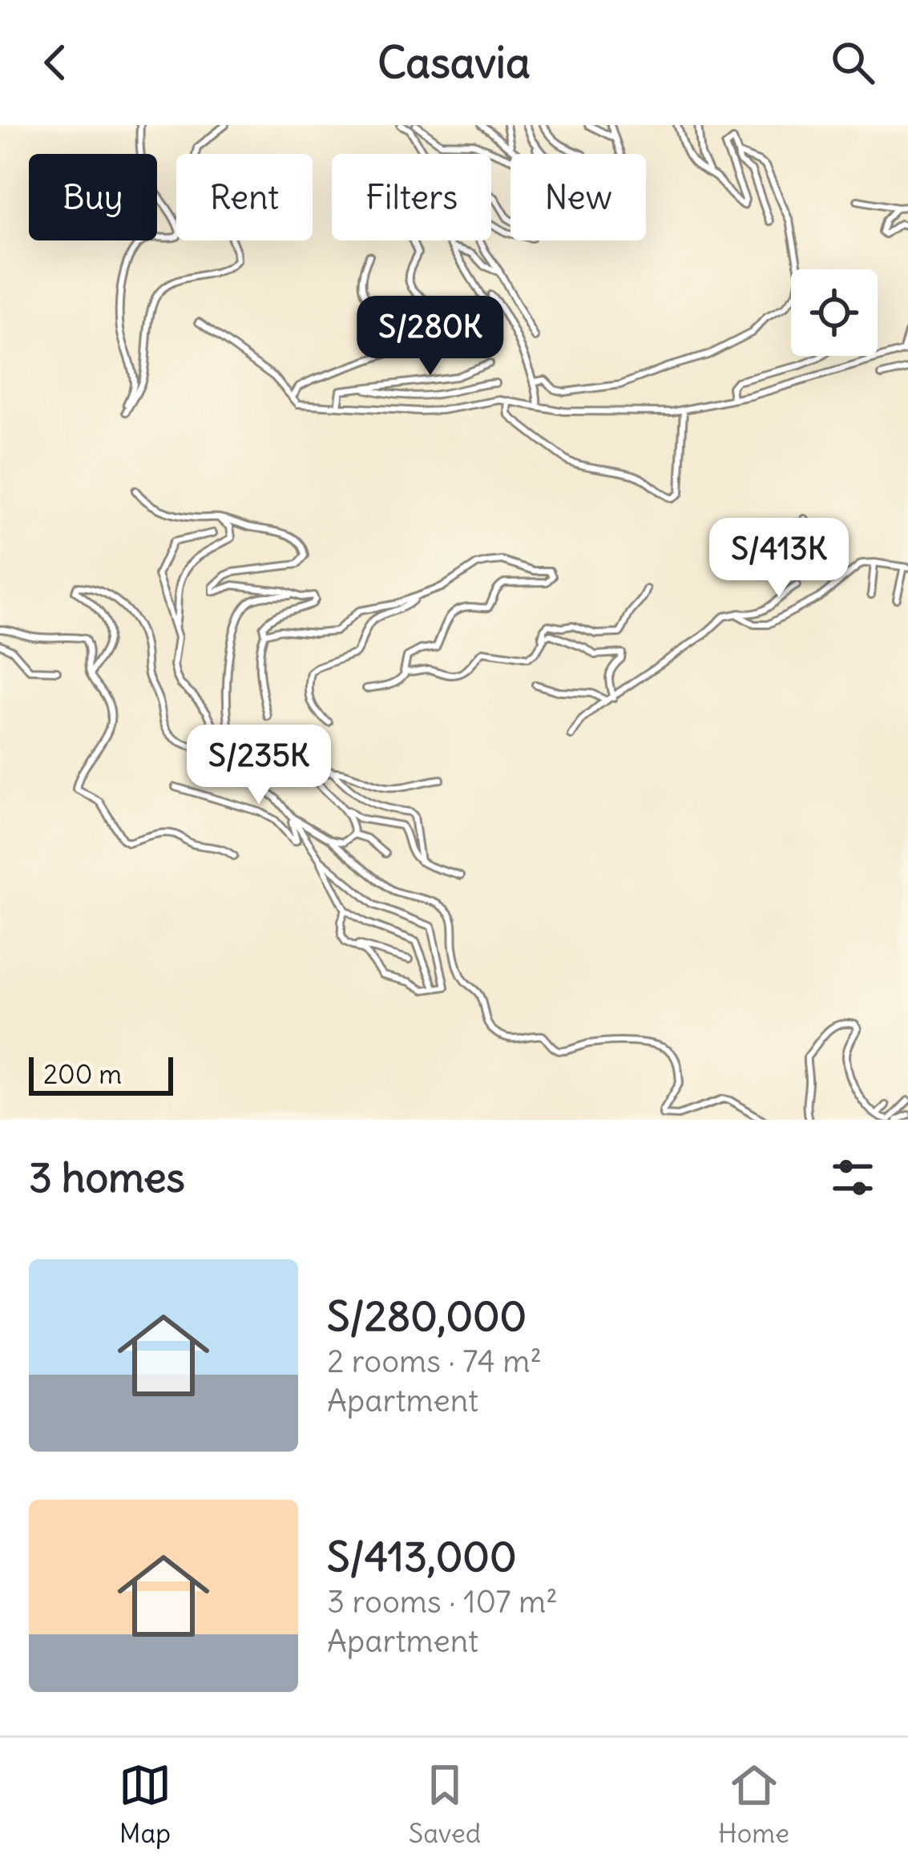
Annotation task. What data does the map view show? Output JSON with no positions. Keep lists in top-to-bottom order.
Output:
{
  "scale_bar": "200 m",
  "page": {
    "header": "Casavia",
    "chip": [
      "Buy",
      "Rent",
      "Filters",
      "New"
    ],
    "price": ["S/280K", "S/413K", "S/235K"],
    "scale": "200 m",
    "heading": "3 homes",
    "list": [
      {
        "name": "S/280,000",
        "note": "2 rooms · 74 m² · Apartment"
      },
      {
        "name": "S/413,000",
        "note": "3 rooms · 107 m² · Apartment"
      }
    ],
    "tabs": ["Map", "Saved", "Home"]
  }
}
